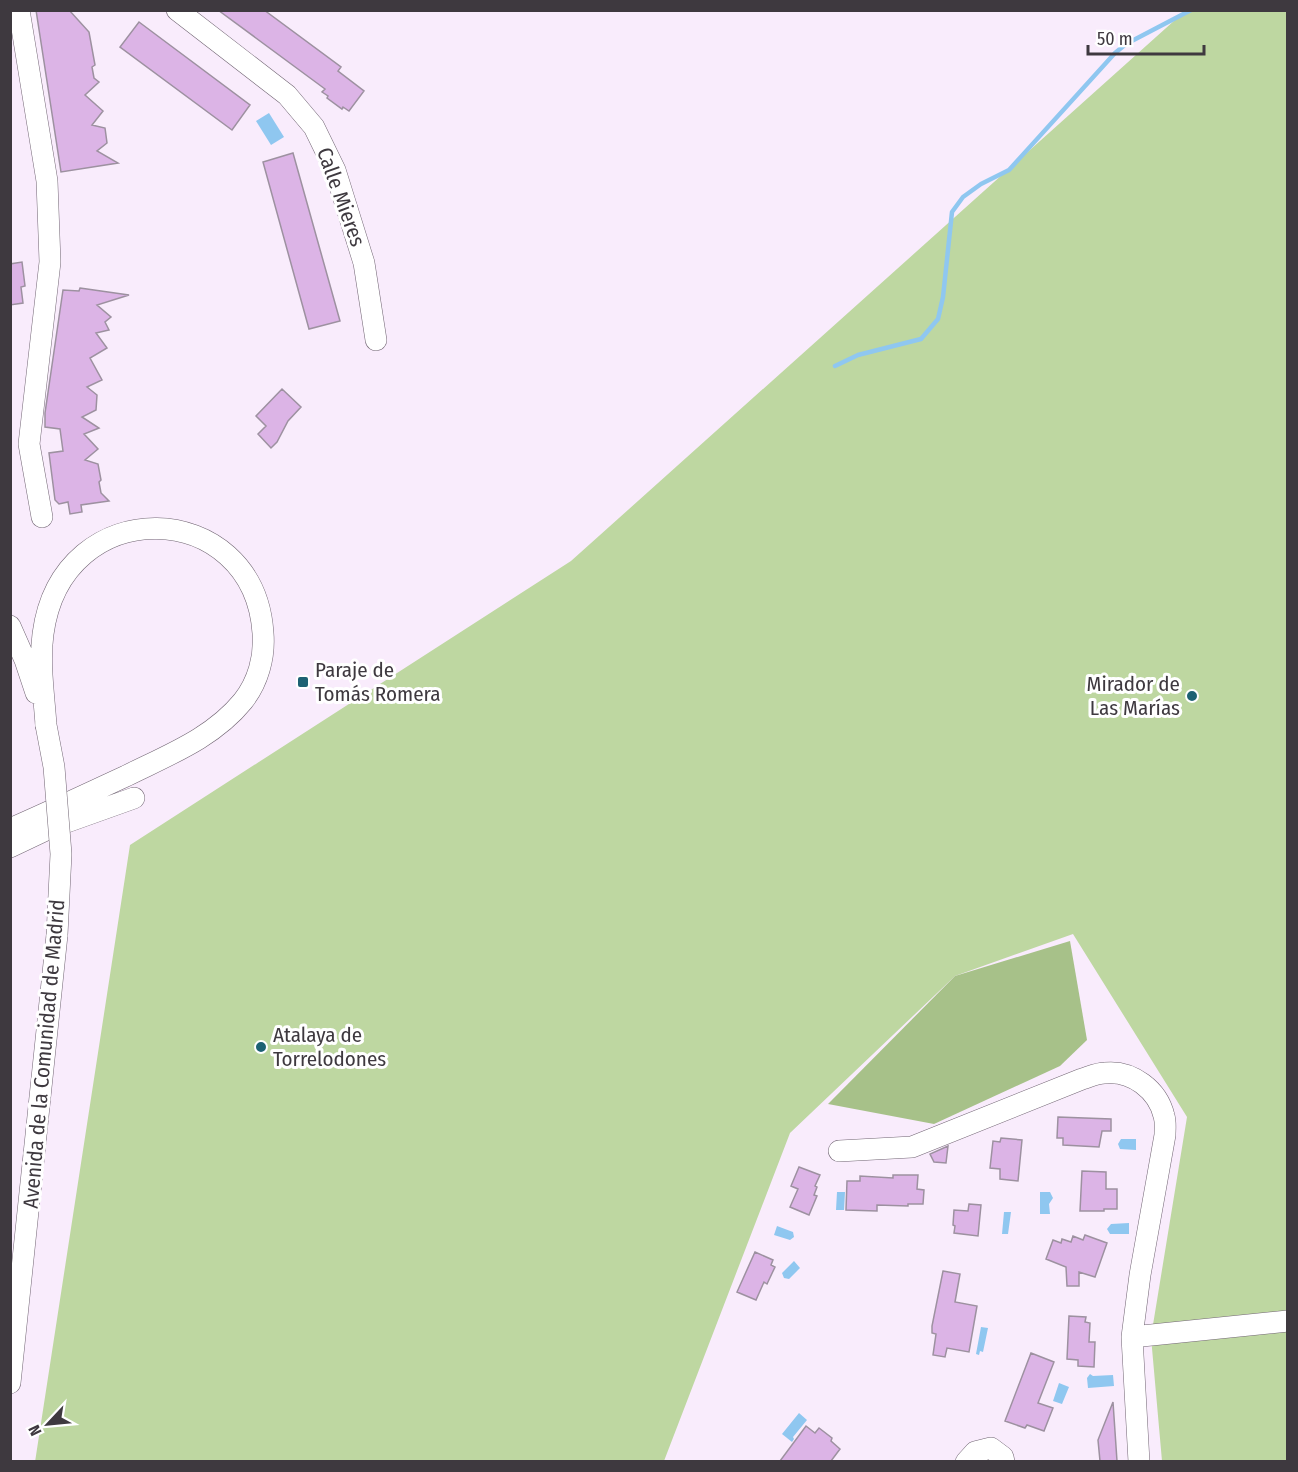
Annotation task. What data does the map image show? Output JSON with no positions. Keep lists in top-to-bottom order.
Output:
{
  "streets": {
    "street": ["Calle Mieres", "Avenida de la Comunidad de Madrid"]
  },
  "places": {
    "transit": ["Paraje de Tomás Romera"],
    "other": ["Mirador de Las Marías", "Atalaya de Torrelodones"]
  },
  "scale_bar": "50 m",
  "north": "bottom left"
}
